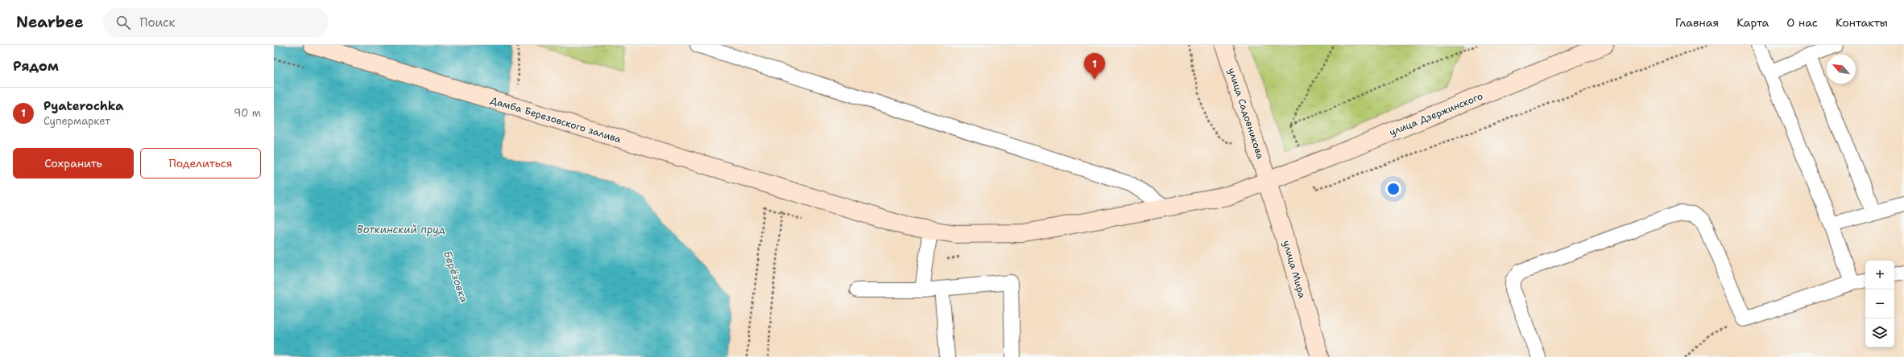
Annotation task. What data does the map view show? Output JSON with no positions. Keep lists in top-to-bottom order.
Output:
{
  "streets": {
    "main road": [
      "улица Садовникова",
      "улица Дзержинского",
      "Дамба Березовского залива",
      "улица Мира"
    ]
  },
  "crossings": [
    ["улица Садовникова", "улица Дзержинского"],
    ["улица Садовникова", "улица Мира"],
    ["улица Дзержинского", "Дамба Березовского залива"],
    ["улица Дзержинского", "улица Мира"]
  ],
  "water": ["Воткинский пруд", "Берёзовка"],
  "north": "top left",
  "page": {
    "header": "Nearbee",
    "search": "Поиск",
    "nav": [
      "Главная",
      "Карта",
      "О нас",
      "Контакты"
    ],
    "heading": "Рядом",
    "pins": "1",
    "list": [
      {
        "mark": "1",
        "name": "Pyaterochka",
        "note": "Супермаркет",
        "value": "90 m"
      }
    ],
    "buttons": ["Сохранить", "Поделиться"],
    "map_buttons": ["+", "−"]
  }
}
